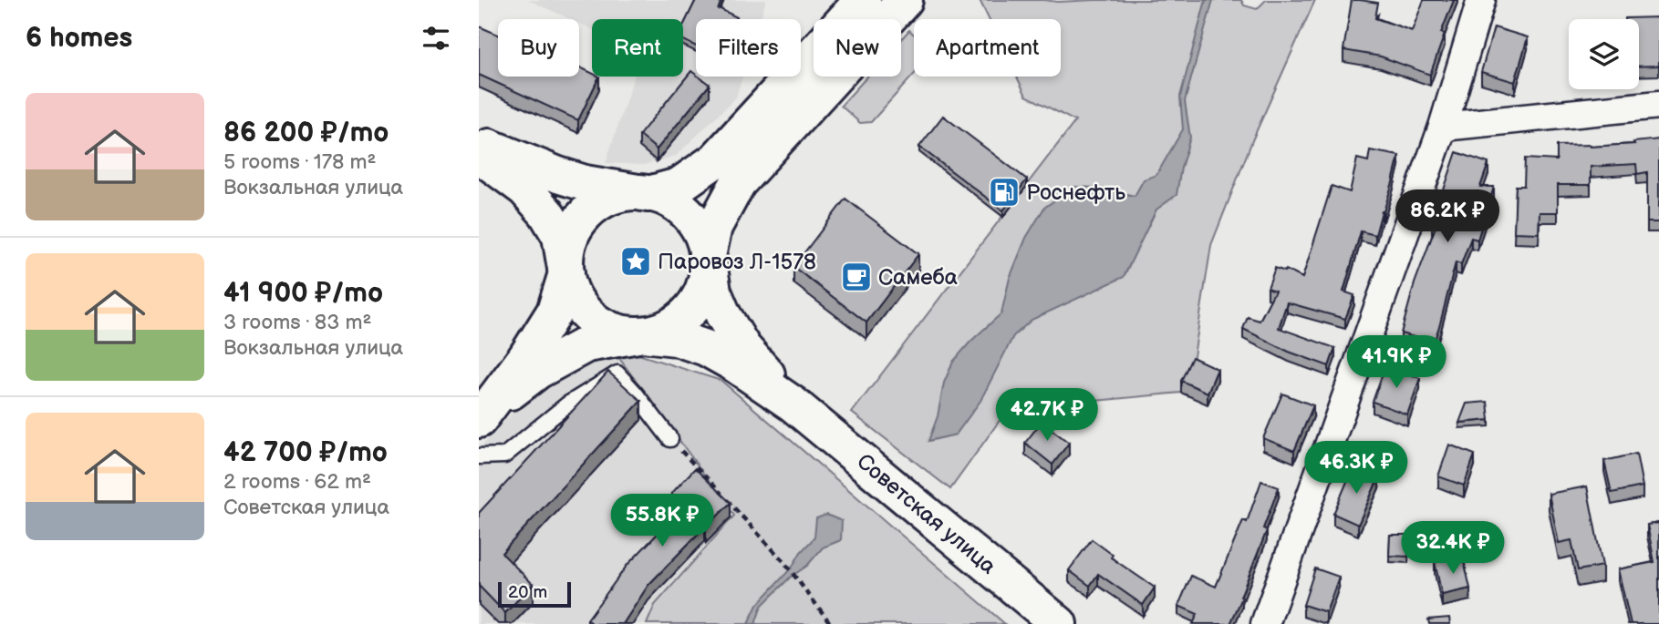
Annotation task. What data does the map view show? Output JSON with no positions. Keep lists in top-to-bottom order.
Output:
{
  "streets": {
    "main road": ["Советская улица"]
  },
  "places": {
    "fuel station": ["Роснефть"],
    "place": ["Паровоз Л-1578"],
    "cafe": ["Самеба"]
  },
  "scale_bar": "20 m",
  "page": {
    "heading": "6 homes",
    "chip": [
      "Buy",
      "Rent",
      "Filters",
      "New",
      "Apartment"
    ],
    "list": [
      {
        "name": "86 200 ₽/mo",
        "note": "5 rooms · 178 m² · Вокзальная улица"
      },
      {
        "name": "41 900 ₽/mo",
        "note": "3 rooms · 83 m² · Вокзальная улица"
      },
      {
        "name": "42 700 ₽/mo",
        "note": "2 rooms · 62 m² · Советская улица"
      }
    ],
    "price": [
      "86.2K ₽",
      "41.9K ₽",
      "42.7K ₽",
      "46.3K ₽",
      "55.8K ₽",
      "32.4K ₽"
    ],
    "scale": "20 m"
  }
}
